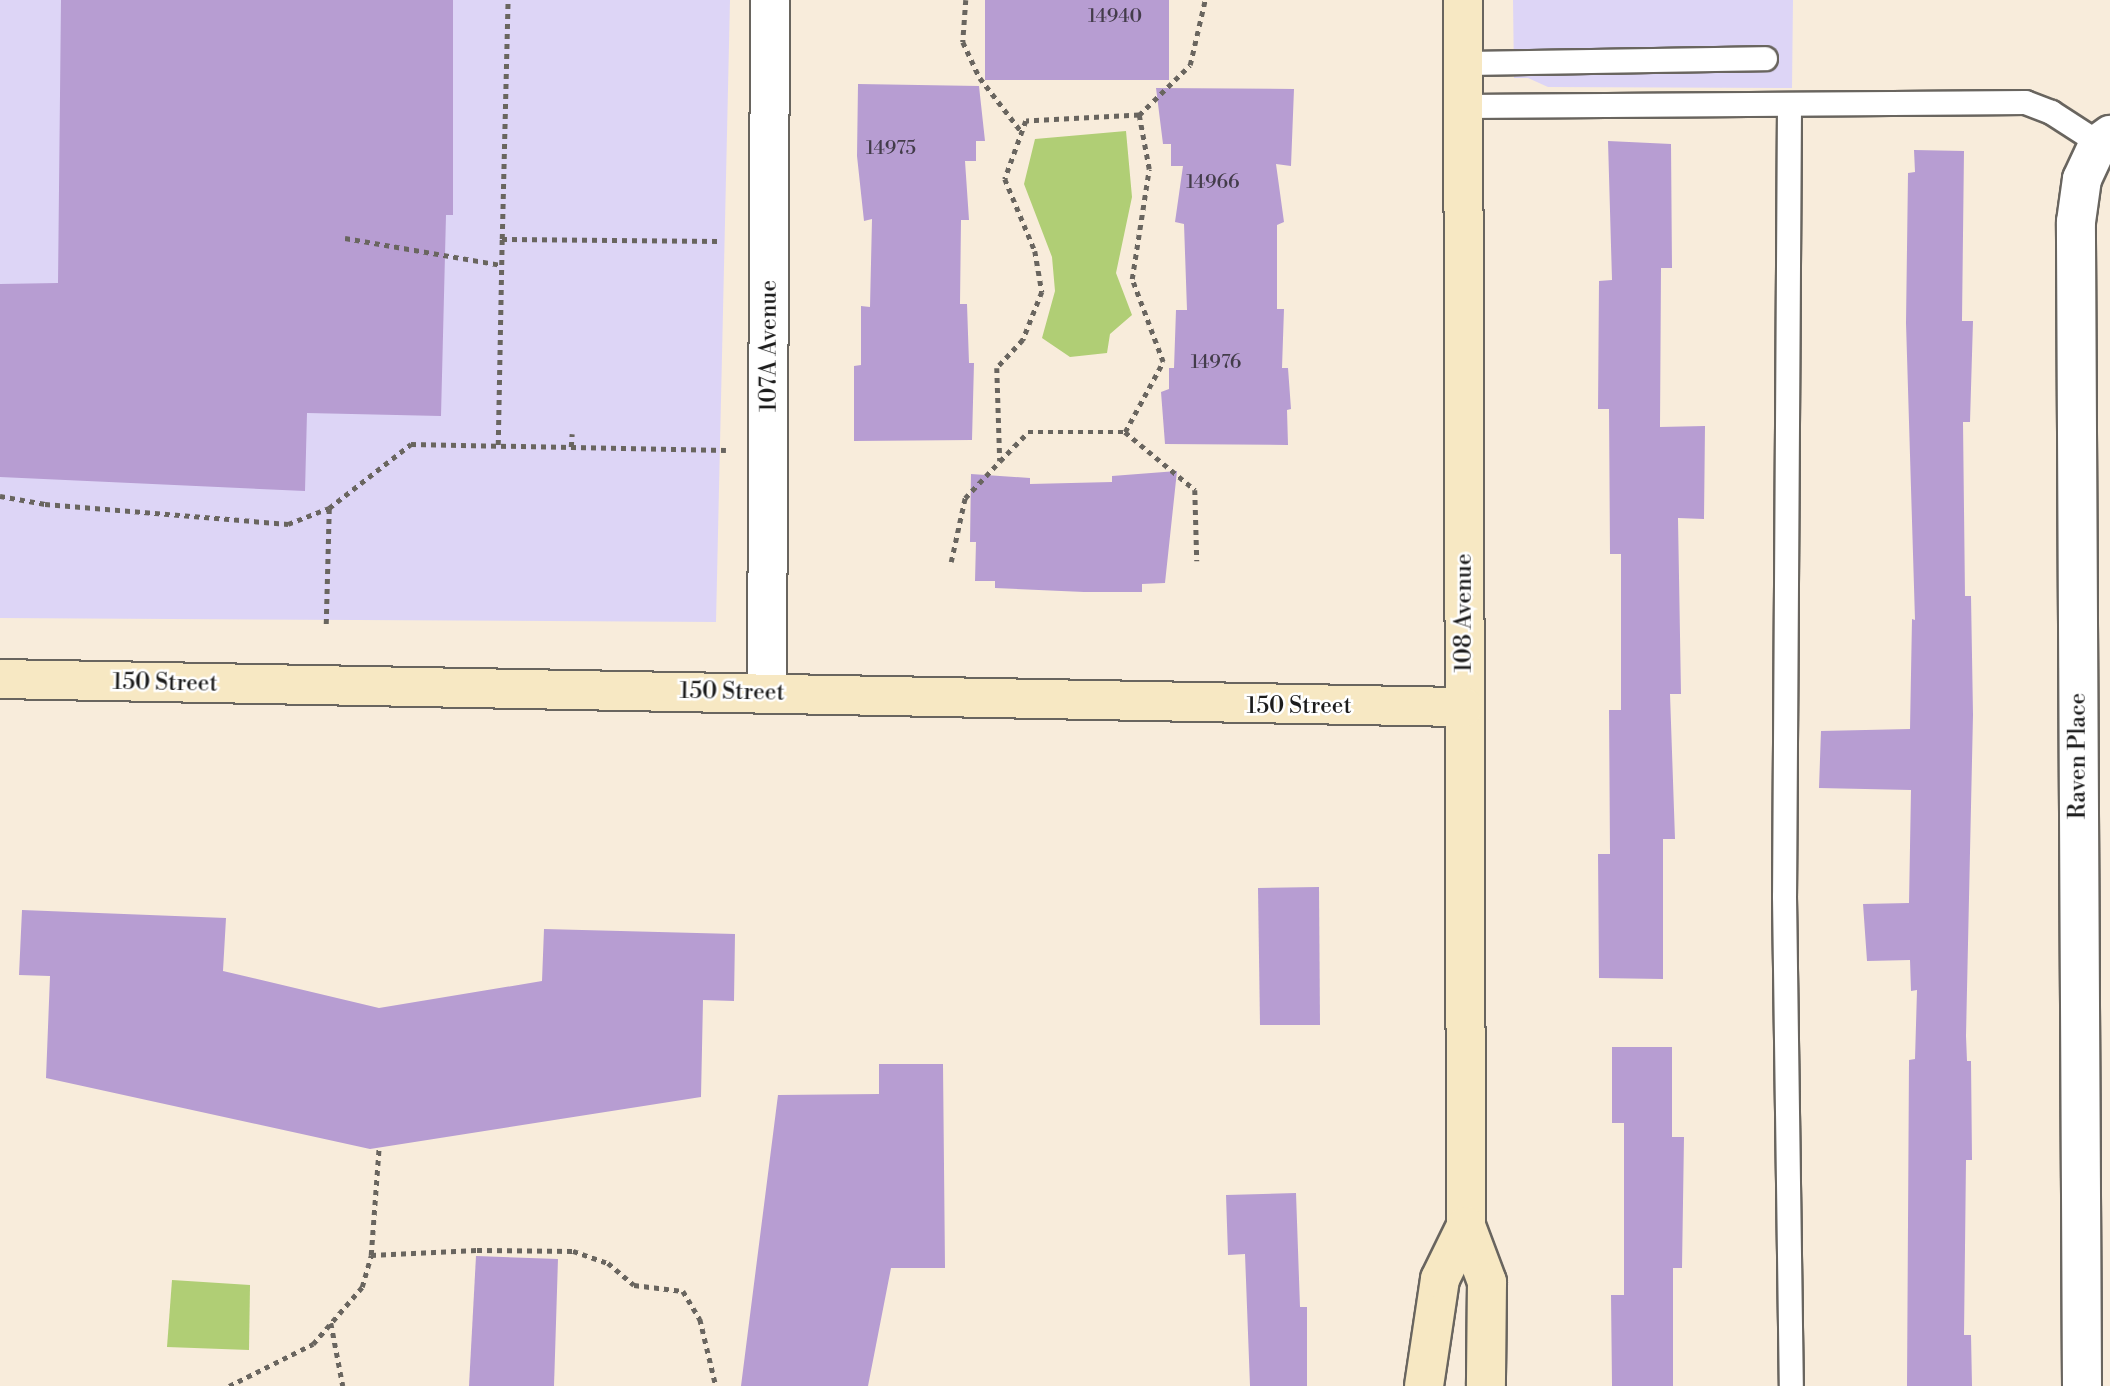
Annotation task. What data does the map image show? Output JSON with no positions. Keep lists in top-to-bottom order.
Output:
{
  "streets": {
    "main road": ["108 Avenue", "150 Street"],
    "street": ["107A Avenue", "Raven Place"]
  },
  "crossings": [
    ["107A Avenue", "150 Street"],
    ["108 Avenue", "150 Street"]
  ],
  "house_numbers": [
    "14940",
    "14975",
    "14966",
    "14976"
  ]
}
